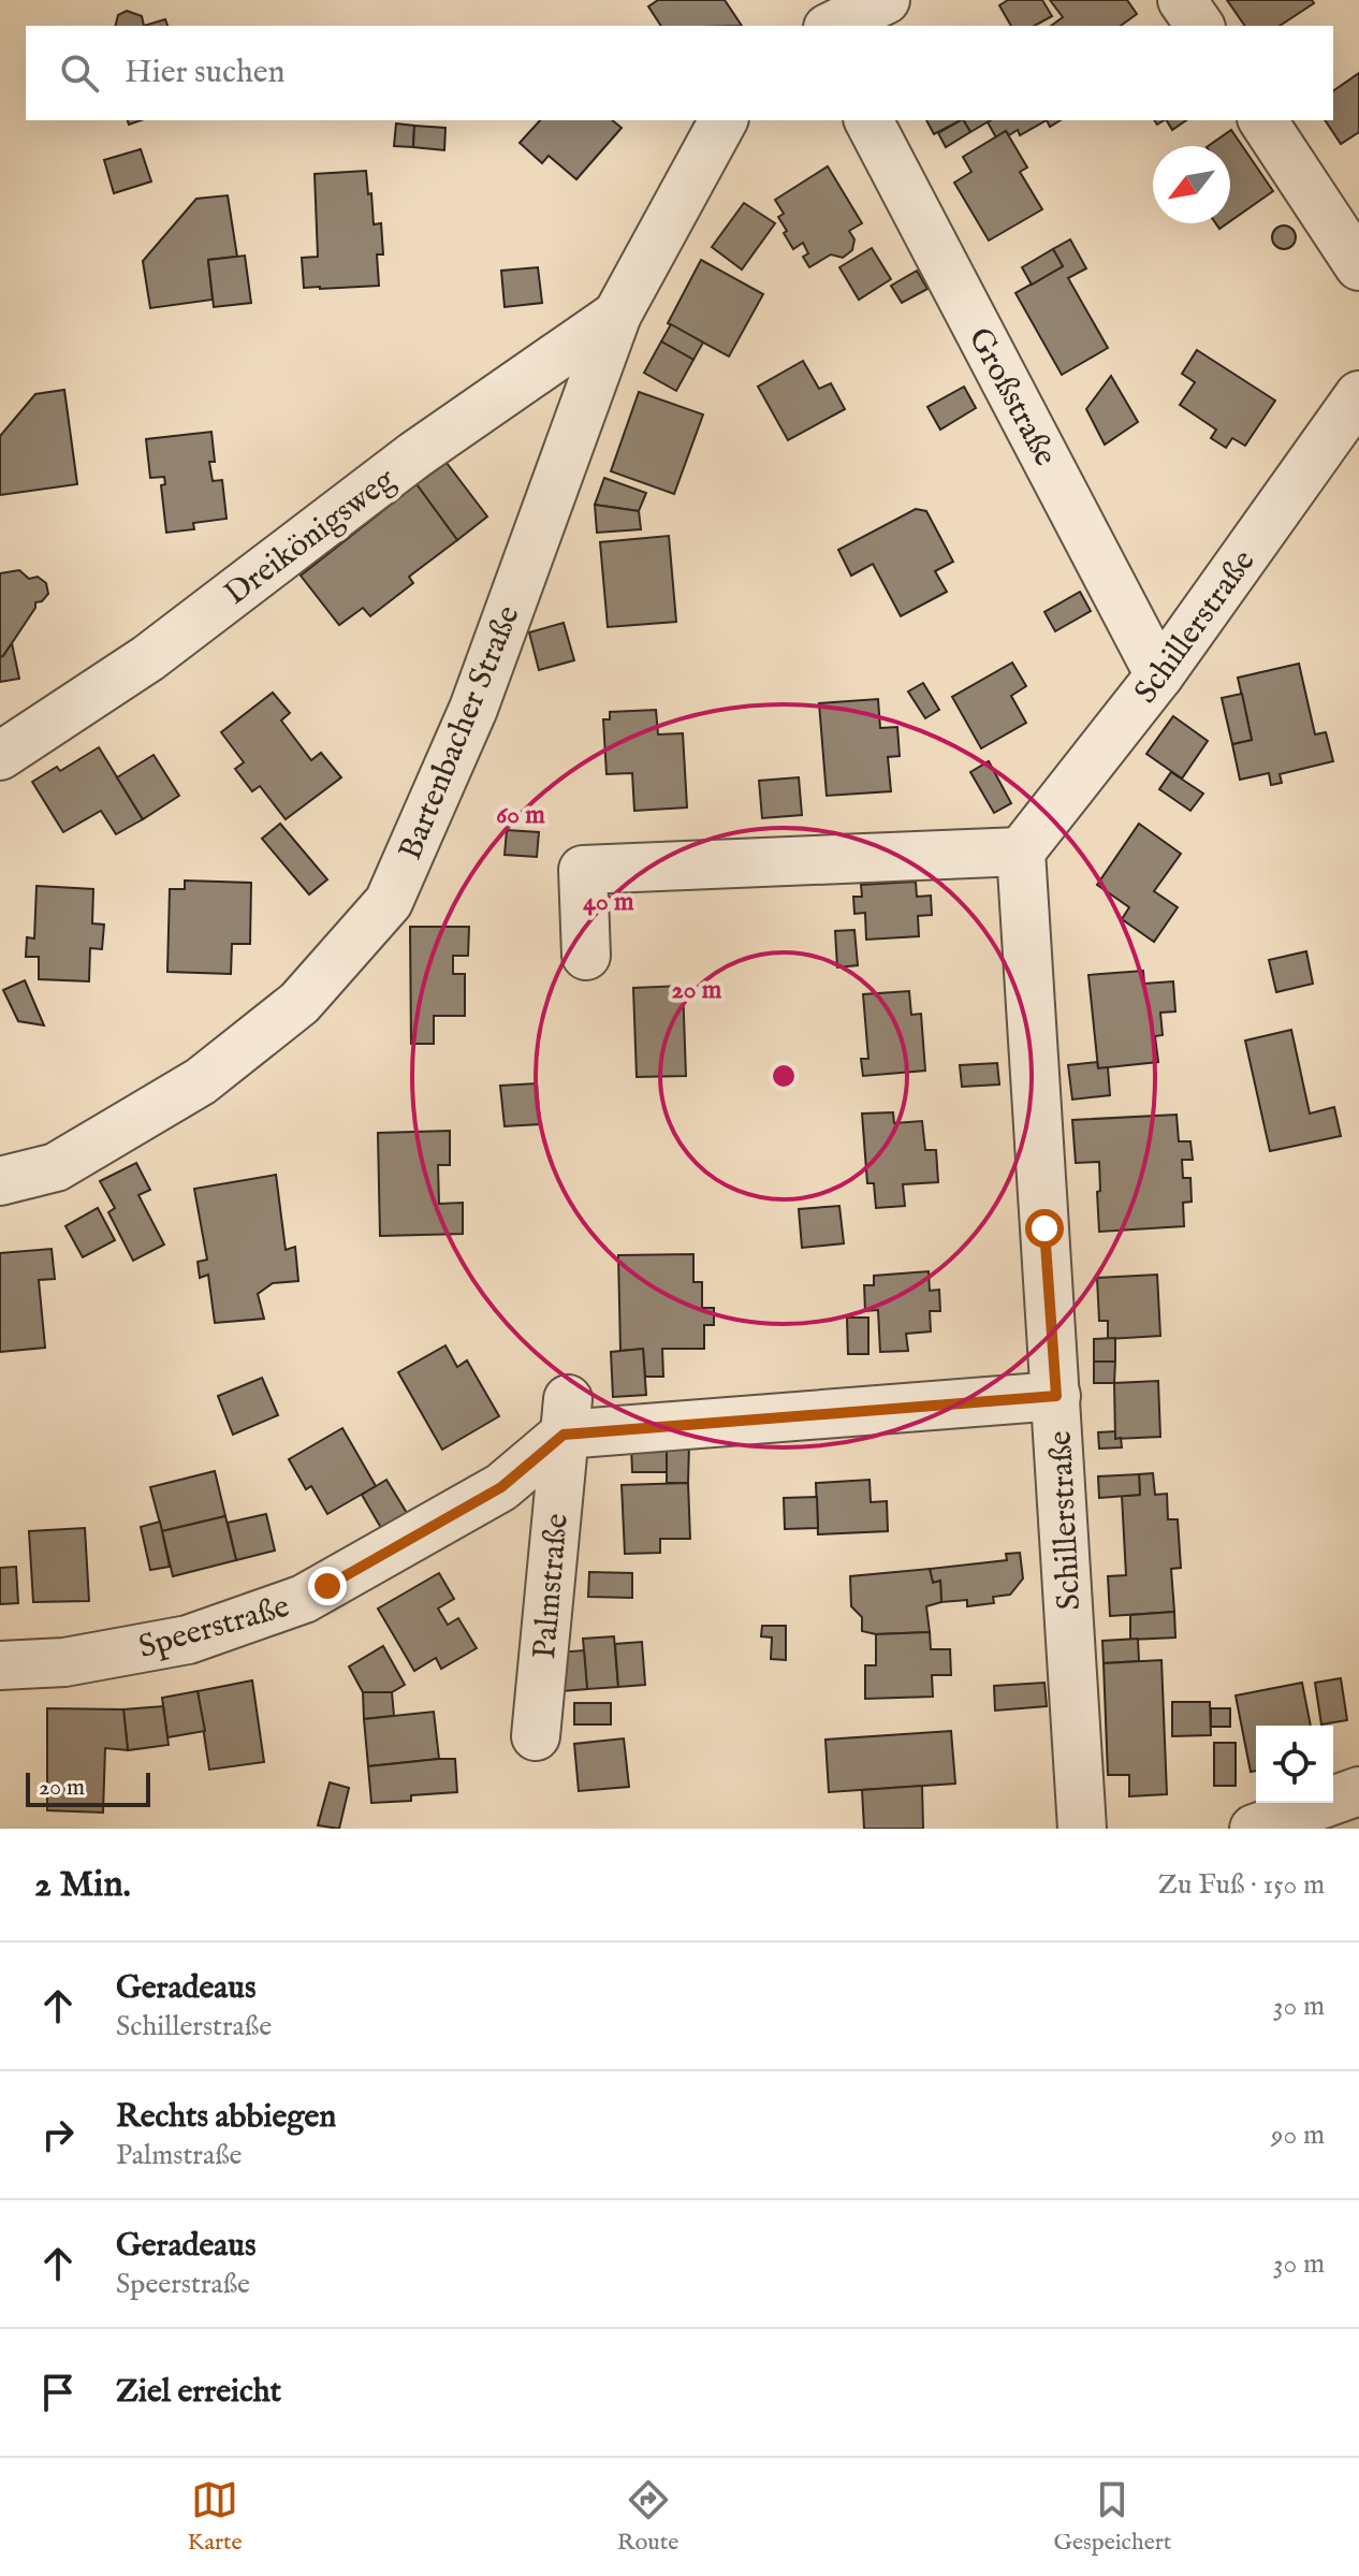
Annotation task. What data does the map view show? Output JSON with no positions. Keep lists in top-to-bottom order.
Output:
{
  "streets": {
    "street": [
      "Großstraße",
      "Dreikönigsweg",
      "Schillerstraße",
      "Bartenbacher Straße",
      "Palmstraße",
      "Speerstraße"
    ]
  },
  "crossings": [
    ["Großstraße", "Schillerstraße"],
    ["Dreikönigsweg", "Bartenbacher Straße"],
    ["Palmstraße", "Speerstraße"]
  ],
  "scale_bar": "20 m",
  "north": "bottom left",
  "page": {
    "search": "Hier suchen",
    "scale": "20 m",
    "heading": ["2 Min.", "Zu Fuß · 150 m"],
    "list": [
      ["Geradeaus", "Schillerstraße", "30 m"],
      ["Rechts abbiegen", "Palmstraße", "90 m"],
      ["Geradeaus", "Speerstraße", "30 m"],
      "Ziel erreicht"
    ],
    "nav": ["Karte", "Route", "Gespeichert"]
  },
  "rings": ["60 m", "40 m", "20 m"]
}
